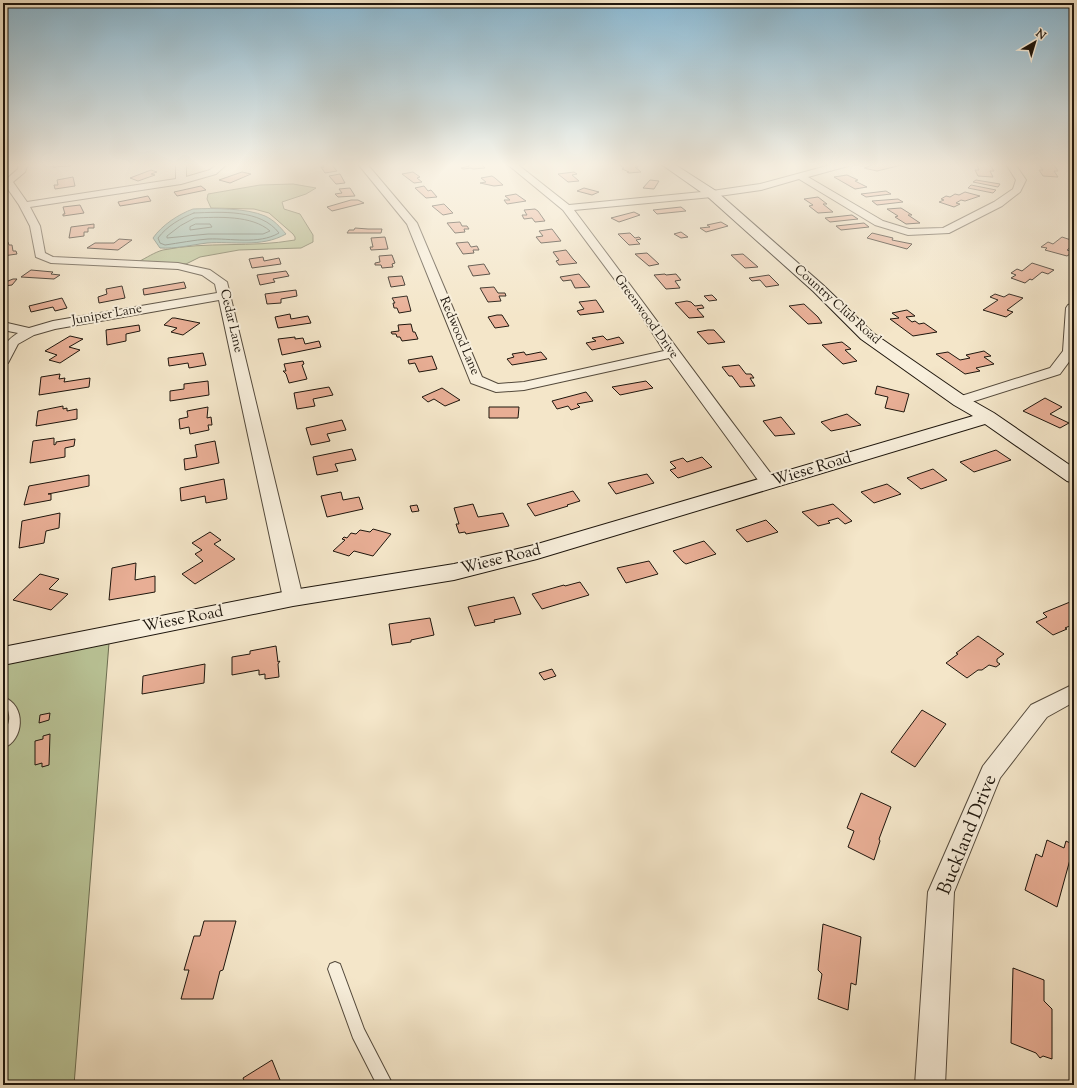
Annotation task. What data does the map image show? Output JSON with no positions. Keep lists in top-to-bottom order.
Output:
{
  "streets": {
    "street": [
      "Country Club Road",
      "Juniper Lane",
      "Greenwood Drive",
      "Cedar Lane",
      "Redwood Lane",
      "Wiese Road",
      "Buckland Drive"
    ]
  },
  "crossings": [
    ["Country Club Road", "Wiese Road"],
    ["Juniper Lane", "Cedar Lane"],
    ["Greenwood Drive", "Redwood Lane"],
    ["Greenwood Drive", "Wiese Road"],
    ["Cedar Lane", "Wiese Road"]
  ],
  "north": "top right"
}
